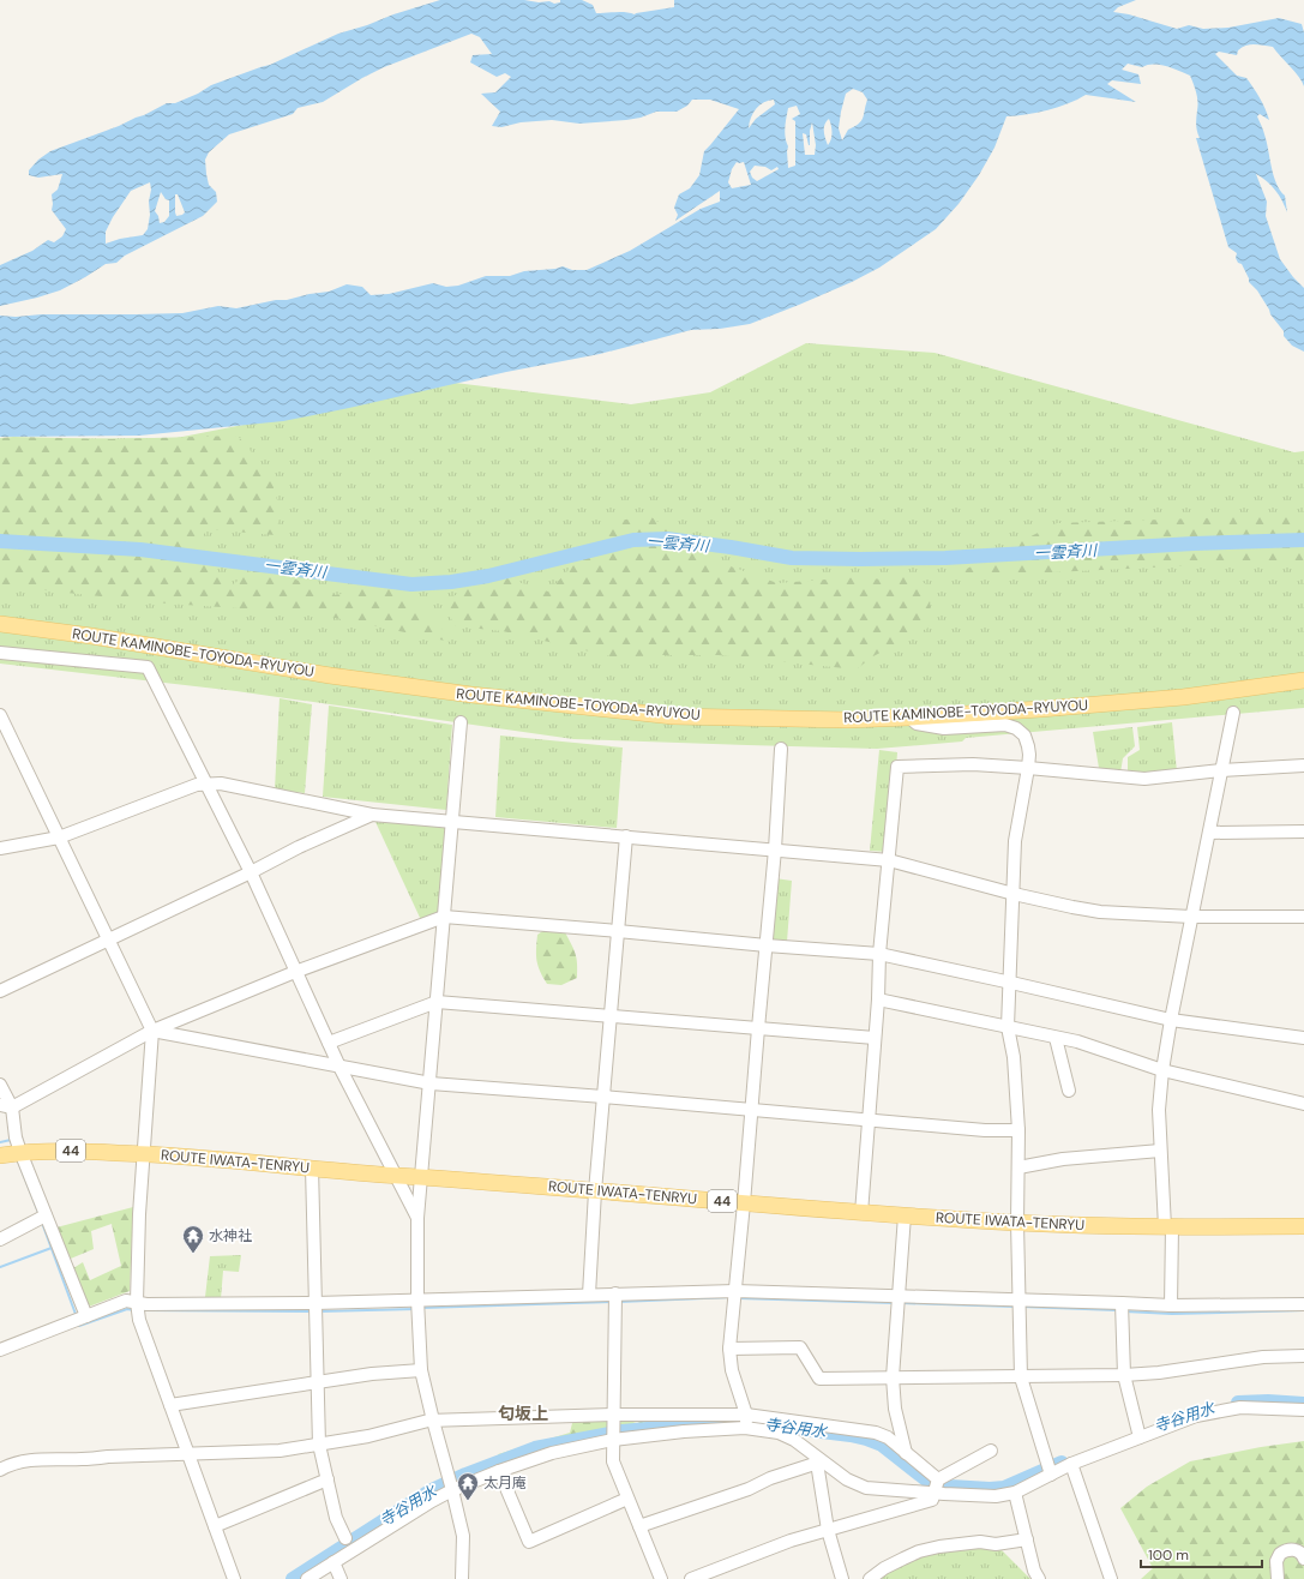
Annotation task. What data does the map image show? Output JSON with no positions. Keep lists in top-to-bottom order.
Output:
{
  "streets": {
    "main road": ["ROUTE KAMINOBE-TOYODA-RYUYOU", "44", "ROUTE IWATA-TENRYU"]
  },
  "districts": ["匂坂上"],
  "water": ["一雲斉川", "寺谷用水"],
  "places": {
    "temple": ["水神社", "太月庵"]
  },
  "scale_bar": "100 m"
}
